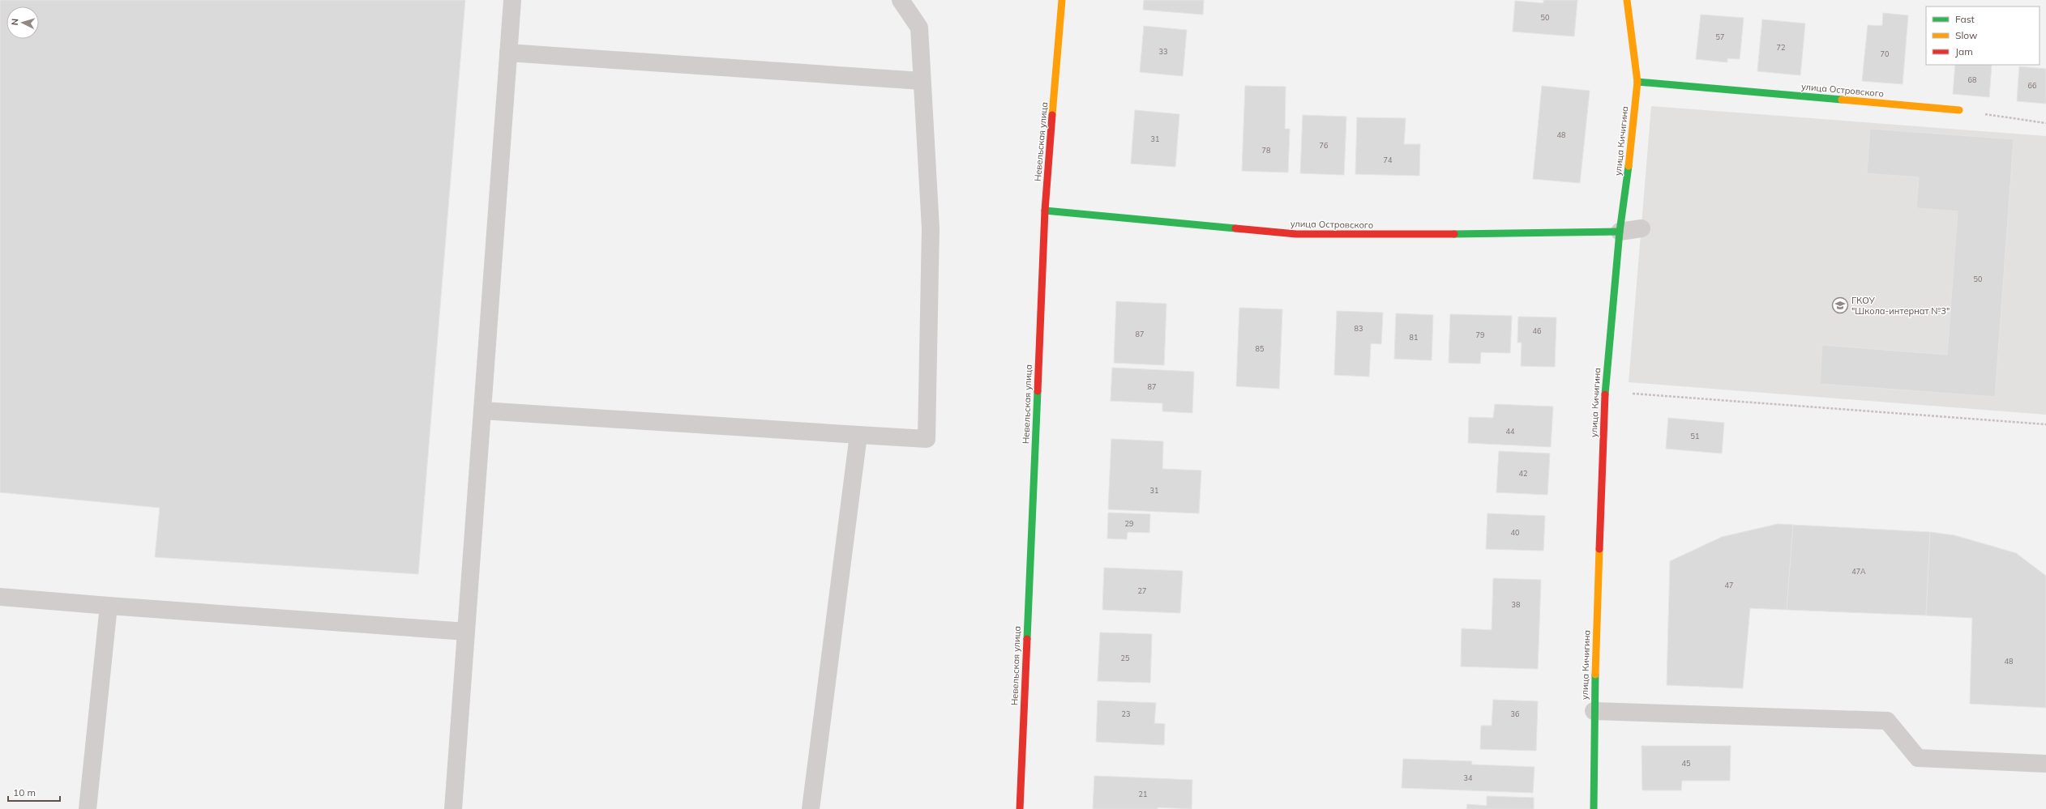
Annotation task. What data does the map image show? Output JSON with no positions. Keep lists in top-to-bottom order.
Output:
{
  "streets": {
    "street": ["улица Островского", "улица Кичигина", "Невельская улица"]
  },
  "crossings": [
    ["улица Островского", "улица Кичигина"],
    ["улица Островского", "Невельская улица"]
  ],
  "places": {
    "school or university": ["ГКОУ \"Школа-интернат №3\""]
  },
  "house_numbers": [
    "50",
    "57",
    "72",
    "33",
    "70",
    "68",
    "66",
    "48",
    "31",
    "76",
    "78",
    "74",
    "50",
    "83",
    "46",
    "87",
    "79",
    "81",
    "85",
    "87",
    "44",
    "51",
    "42",
    "31",
    "29",
    "40",
    "47А",
    "47",
    "27",
    "38",
    "25",
    "48",
    "23",
    "36",
    "45",
    "34",
    "21"
  ],
  "legend": ["Fast", "Slow", "Jam"],
  "scale_bar": "10 m",
  "north": "left"
}
